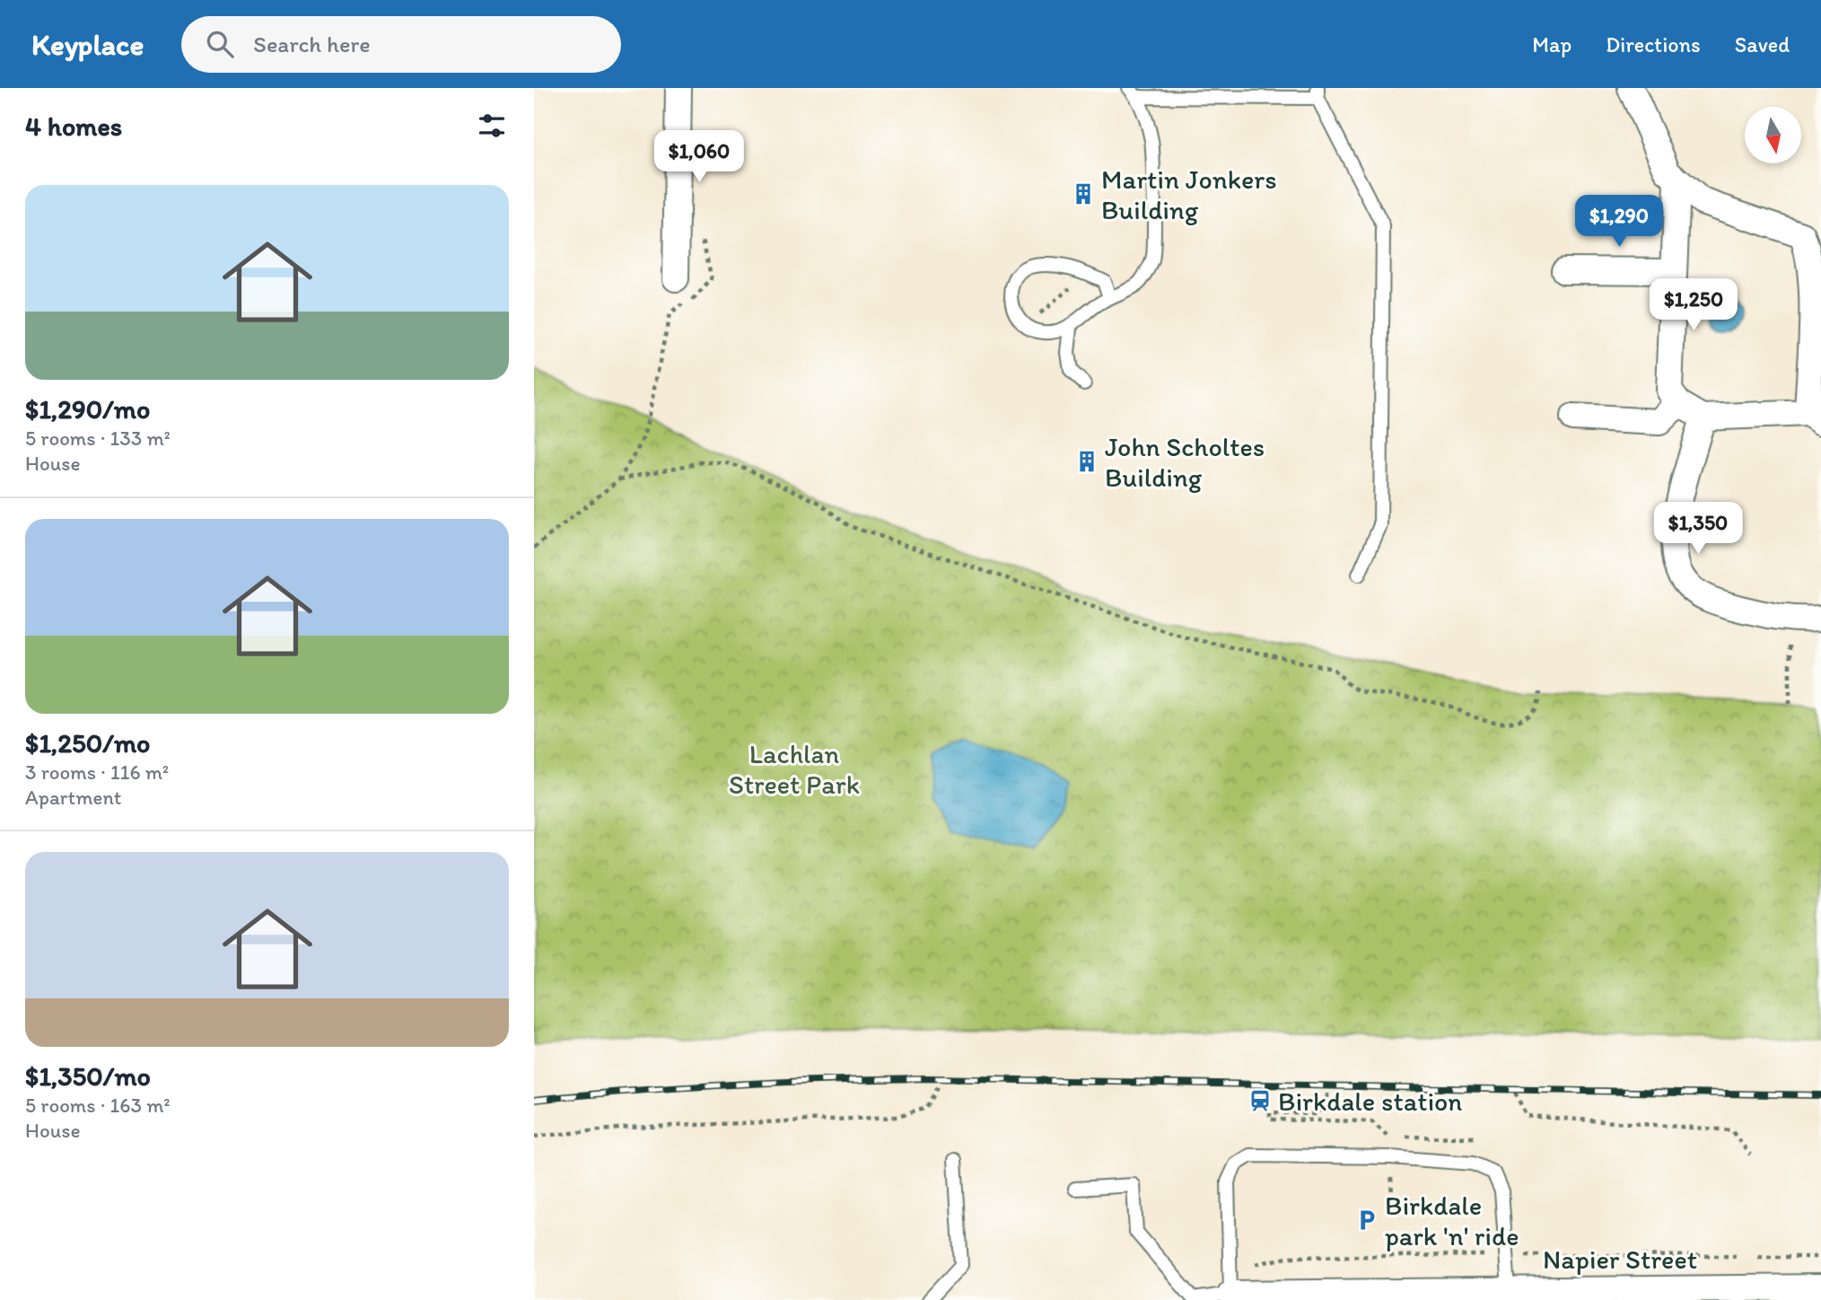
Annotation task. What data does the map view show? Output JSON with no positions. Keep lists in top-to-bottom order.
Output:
{
  "streets": {
    "street": ["Napier Street"]
  },
  "parks": ["Lachlan Street Park"],
  "places": {
    "building": ["Martin Jonkers Building", "John Scholtes Building"],
    "station": ["Birkdale station"],
    "parking": ["Birkdale park 'n' ride"]
  },
  "north": "bottom",
  "page": {
    "header": "Keyplace",
    "search": "Search here",
    "nav": ["Map", "Directions", "Saved"],
    "heading": "4 homes",
    "price": [
      "$1,060",
      "$1,290",
      "$1,250",
      "$1,350"
    ],
    "list": [
      {
        "name": "$1,290/mo",
        "note": "5 rooms · 133 m² · House"
      },
      {
        "name": "$1,250/mo",
        "note": "3 rooms · 116 m² · Apartment"
      },
      {
        "name": "$1,350/mo",
        "note": "5 rooms · 163 m² · House"
      }
    ]
  }
}
